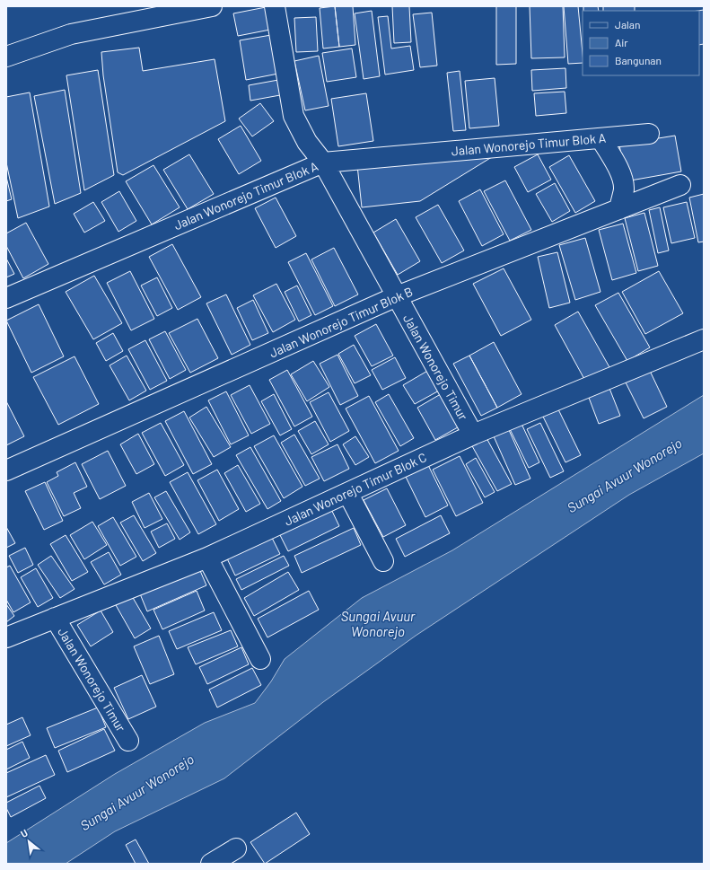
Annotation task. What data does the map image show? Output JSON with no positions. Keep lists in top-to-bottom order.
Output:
{
  "streets": {
    "street": [
      "Jalan Wonorejo Timur Blok A",
      "Jalan Wonorejo Timur Blok B",
      "Jalan Wonorejo Timur",
      "Jalan Wonorejo Timur Blok C"
    ]
  },
  "crossings": [
    ["Jalan Wonorejo Timur Blok A", "Jalan Wonorejo Timur"],
    ["Jalan Wonorejo Timur Blok B", "Jalan Wonorejo Timur"],
    ["Jalan Wonorejo Timur", "Jalan Wonorejo Timur Blok C"]
  ],
  "water": ["Sungai Avuur Wonorejo"],
  "legend": ["Jalan", "Air", "Bangunan"],
  "north": "top left"
}
